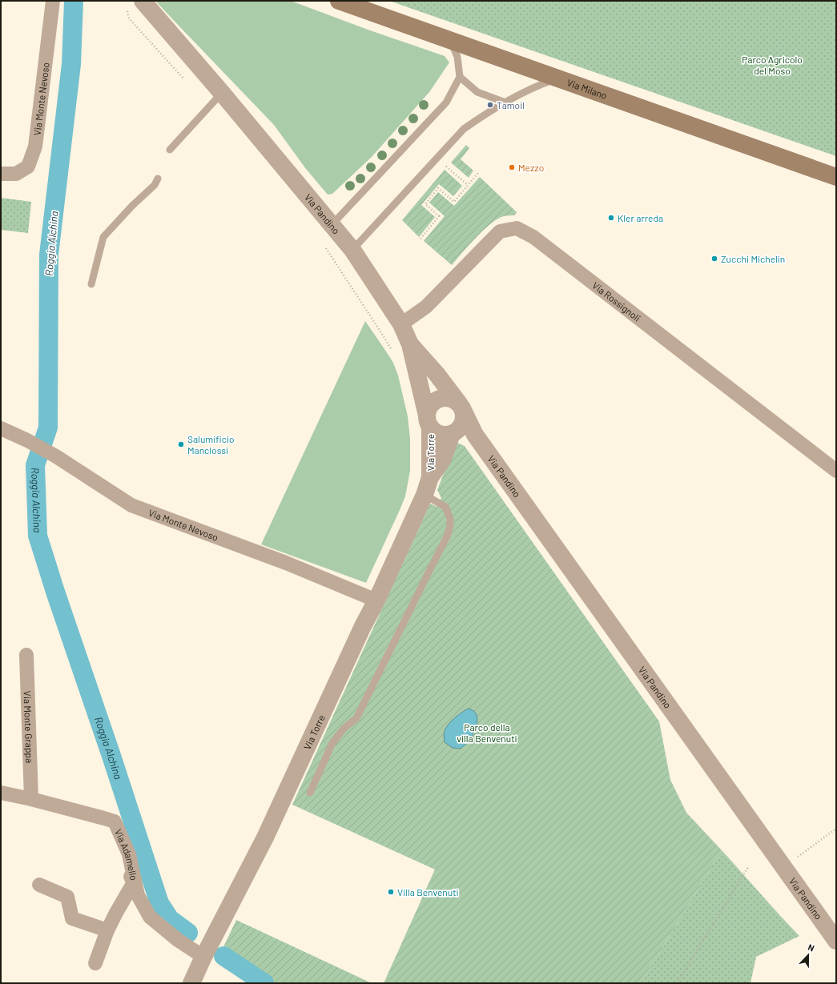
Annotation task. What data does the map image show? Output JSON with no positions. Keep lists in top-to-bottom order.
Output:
{
  "streets": {
    "main road": ["Via Milano"],
    "street": [
      "Via Monte Nevoso",
      "Via Pandino",
      "Via Rossignoli",
      "Via Torre",
      "Via Monte Grappa",
      "Via Adamello"
    ]
  },
  "crossings": [
    ["Via Monte Nevoso", "Via Torre"],
    ["Via Pandino", "Via Rossignoli"],
    ["Via Pandino", "Via Torre"],
    ["Via Torre", "Via Adamello"],
    ["Via Monte Grappa", "Via Adamello"]
  ],
  "water": ["Roggia Alchina"],
  "parks": ["Parco Agricolo del Moso", "Parco della villa Benvenuti"],
  "places": [
    "Tamoil",
    "Mezzo",
    "Kler arreda",
    "Zucchi Michelin",
    "Salumificio Manclossi",
    "Villa Benvenuti"
  ],
  "north": "top"
}
